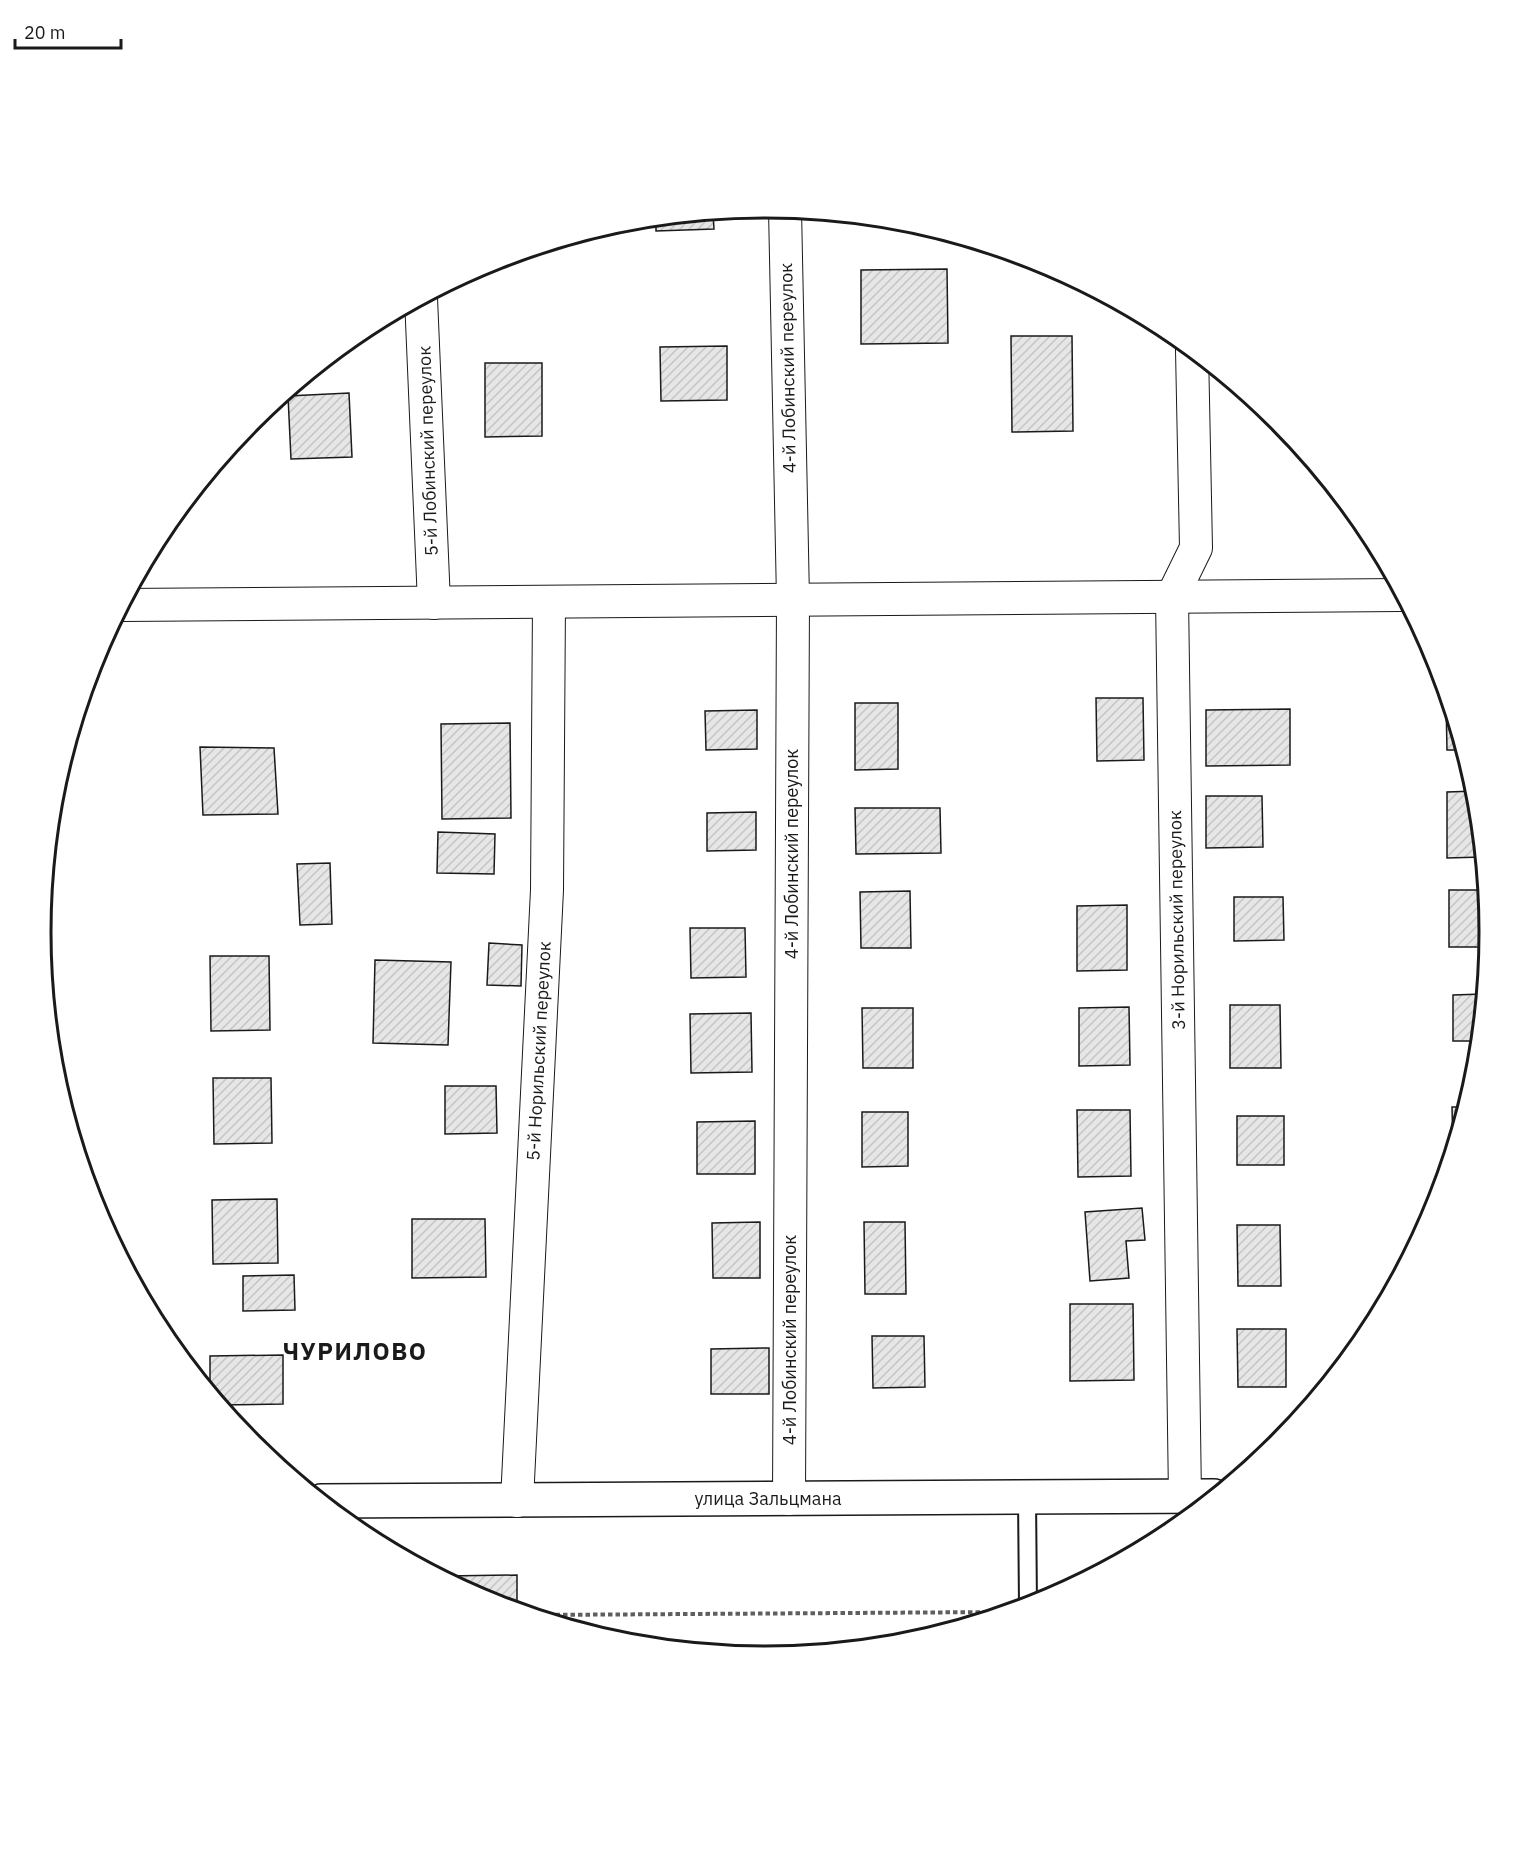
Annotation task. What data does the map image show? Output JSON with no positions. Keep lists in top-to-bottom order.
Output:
{
  "streets": {
    "street": [
      "4-й Лобинский переулок",
      "5-й Лобинский переулок",
      "3-й Норильский переулок",
      "5-й Норильский переулок",
      "улица Зальцмана"
    ]
  },
  "crossings": [
    ["4-й Лобинский переулок", "улица Зальцмана"],
    ["3-й Норильский переулок", "улица Зальцмана"],
    ["5-й Норильский переулок", "улица Зальцмана"]
  ],
  "districts": ["ЧУРИЛОВО"],
  "scale_bar": "20 m"
}
